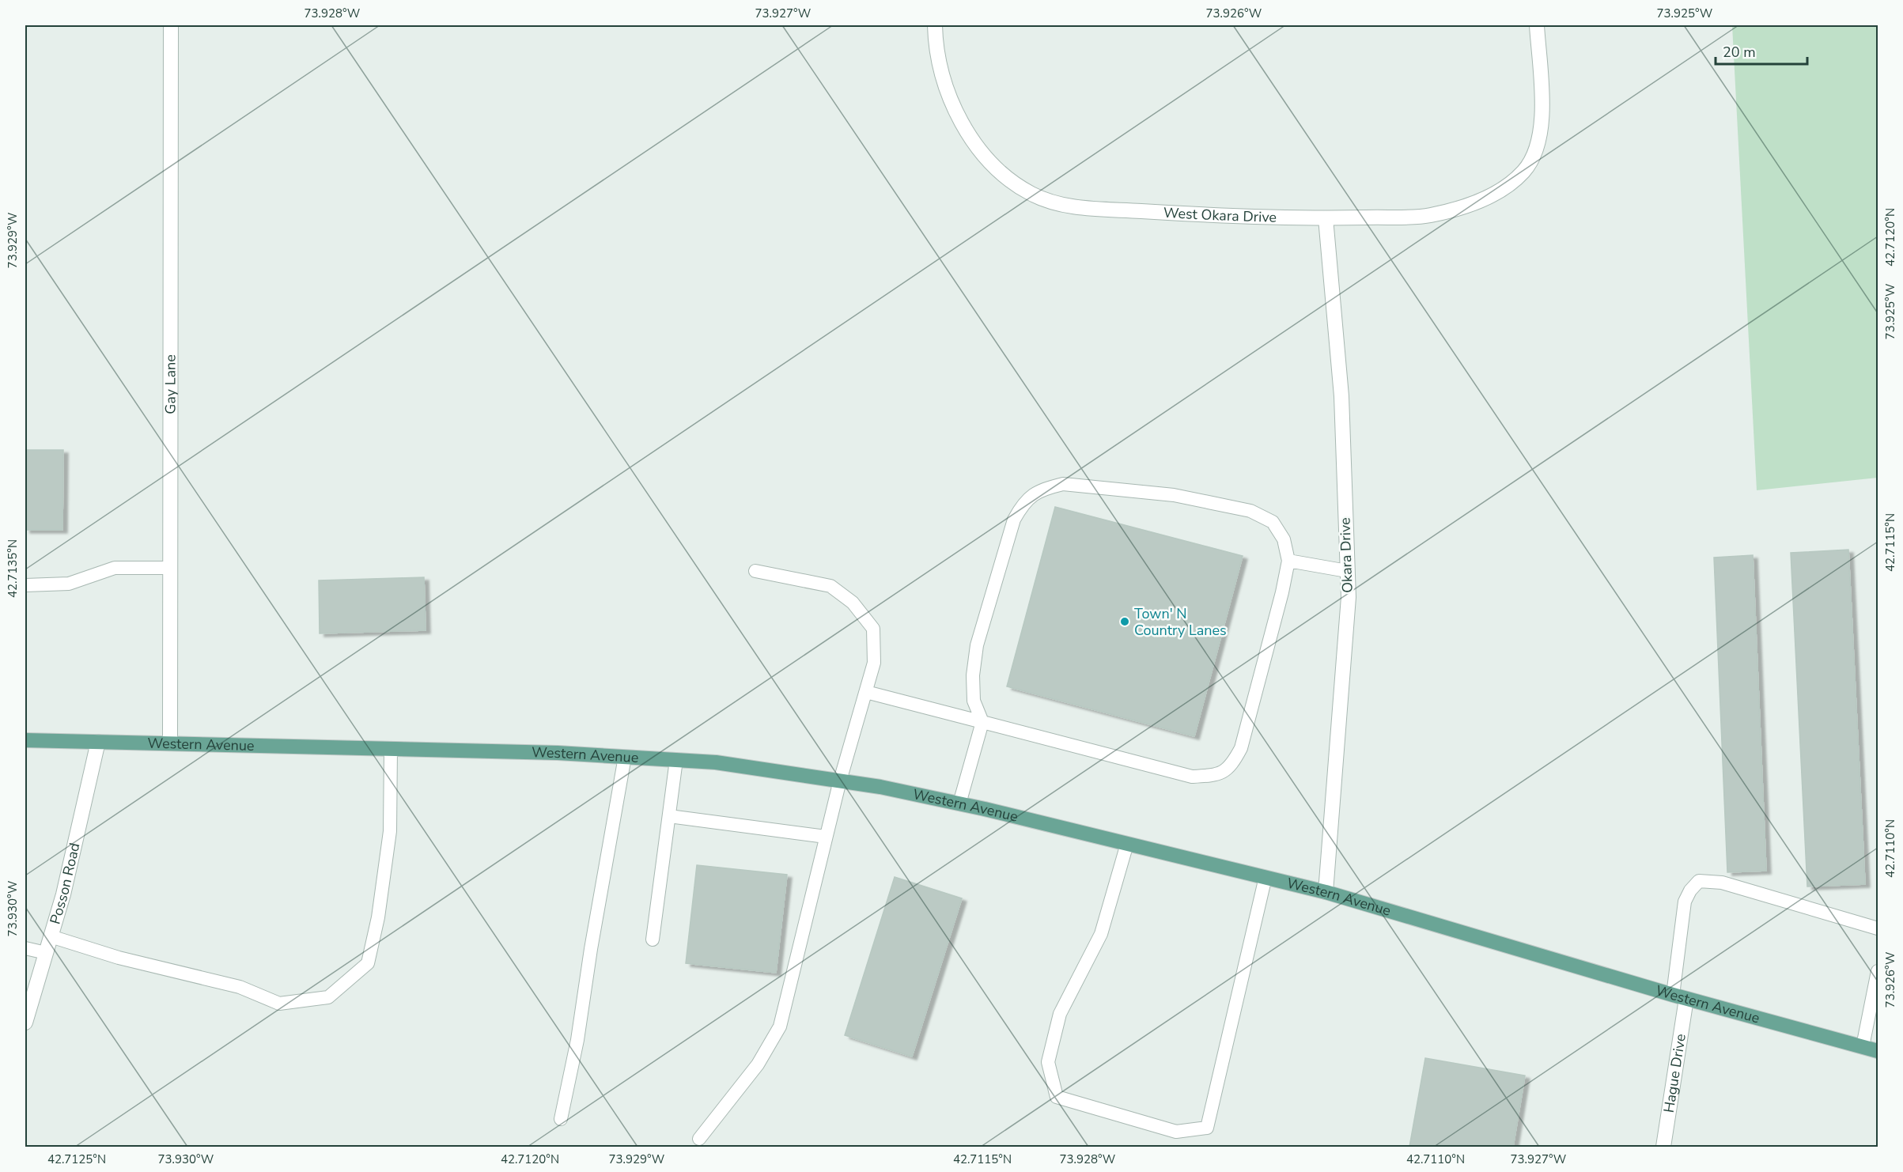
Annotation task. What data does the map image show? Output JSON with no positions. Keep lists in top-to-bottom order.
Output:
{
  "streets": {
    "main road": ["Western Avenue"],
    "street": [
      "West Okara Drive",
      "Gay Lane",
      "Okara Drive",
      "Posson Road",
      "Hague Drive"
    ]
  },
  "crossings": [
    ["West Okara Drive", "Okara Drive"],
    ["Gay Lane", "Western Avenue"],
    ["Okara Drive", "Western Avenue"],
    ["Western Avenue", "Posson Road"],
    ["Western Avenue", "Hague Drive"]
  ],
  "places": ["Town' N Country Lanes"],
  "scale_bar": "20 m",
  "coordinates": [
    "73.928°W",
    "73.927°W",
    "73.926°W",
    "73.925°W",
    "42.7120°N",
    "73.929°W",
    "42.7115°N",
    "42.7135°N",
    "42.7110°N",
    "73.930°W",
    "42.7125°N"
  ]
}
